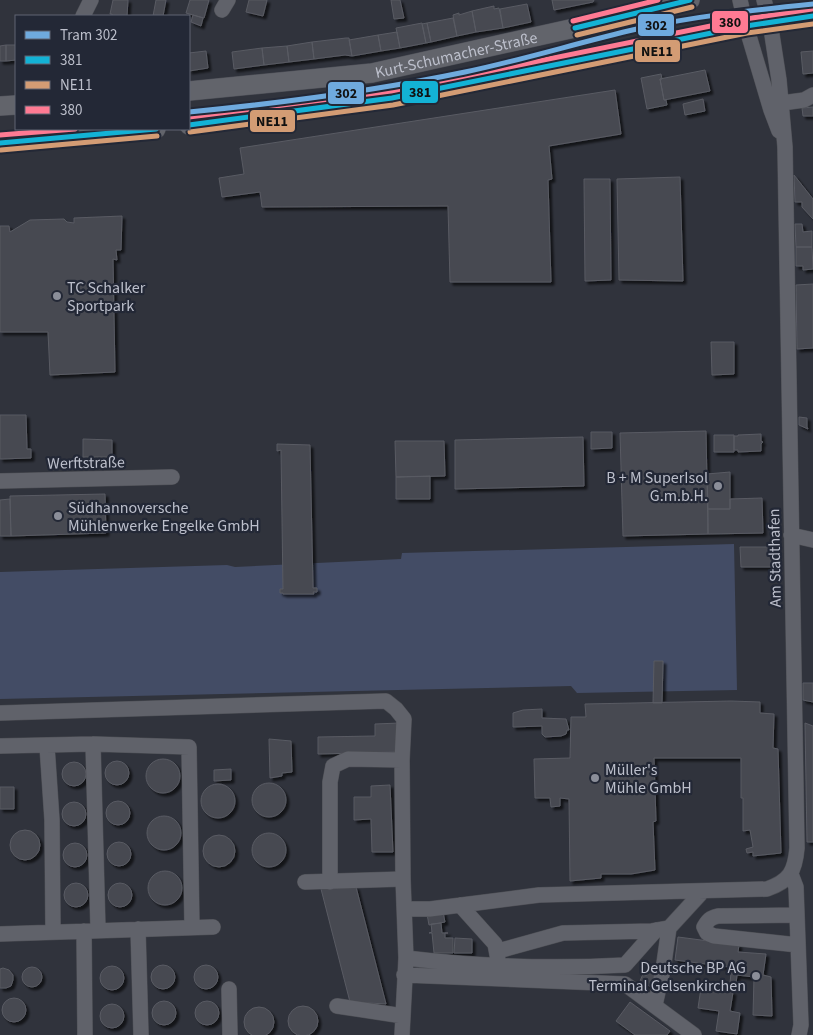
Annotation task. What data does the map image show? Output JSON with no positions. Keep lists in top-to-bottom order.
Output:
{
  "streets": {
    "main road": ["Kurt-Schumacher-Straße"],
    "street": ["Werftstraße", "Am Stadthafen"]
  },
  "crossings": [
    ["Kurt-Schumacher-Straße", "Am Stadthafen"]
  ],
  "places": [
    "TC Schalker Sportpark",
    "B + M SuperIsol G.m.b.H.",
    "Südhannoversche Mühlenwerke Engelke GmbH",
    "Müller's Mühle GmbH",
    "Deutsche BP AG Terminal Gelsenkirchen"
  ],
  "lines": [
    "transit line 381",
    "transit line 380",
    "tram line 302",
    "transit line NE11"
  ],
  "legend": [
    "Tram 302",
    "381",
    "NE11",
    "380"
  ]
}
